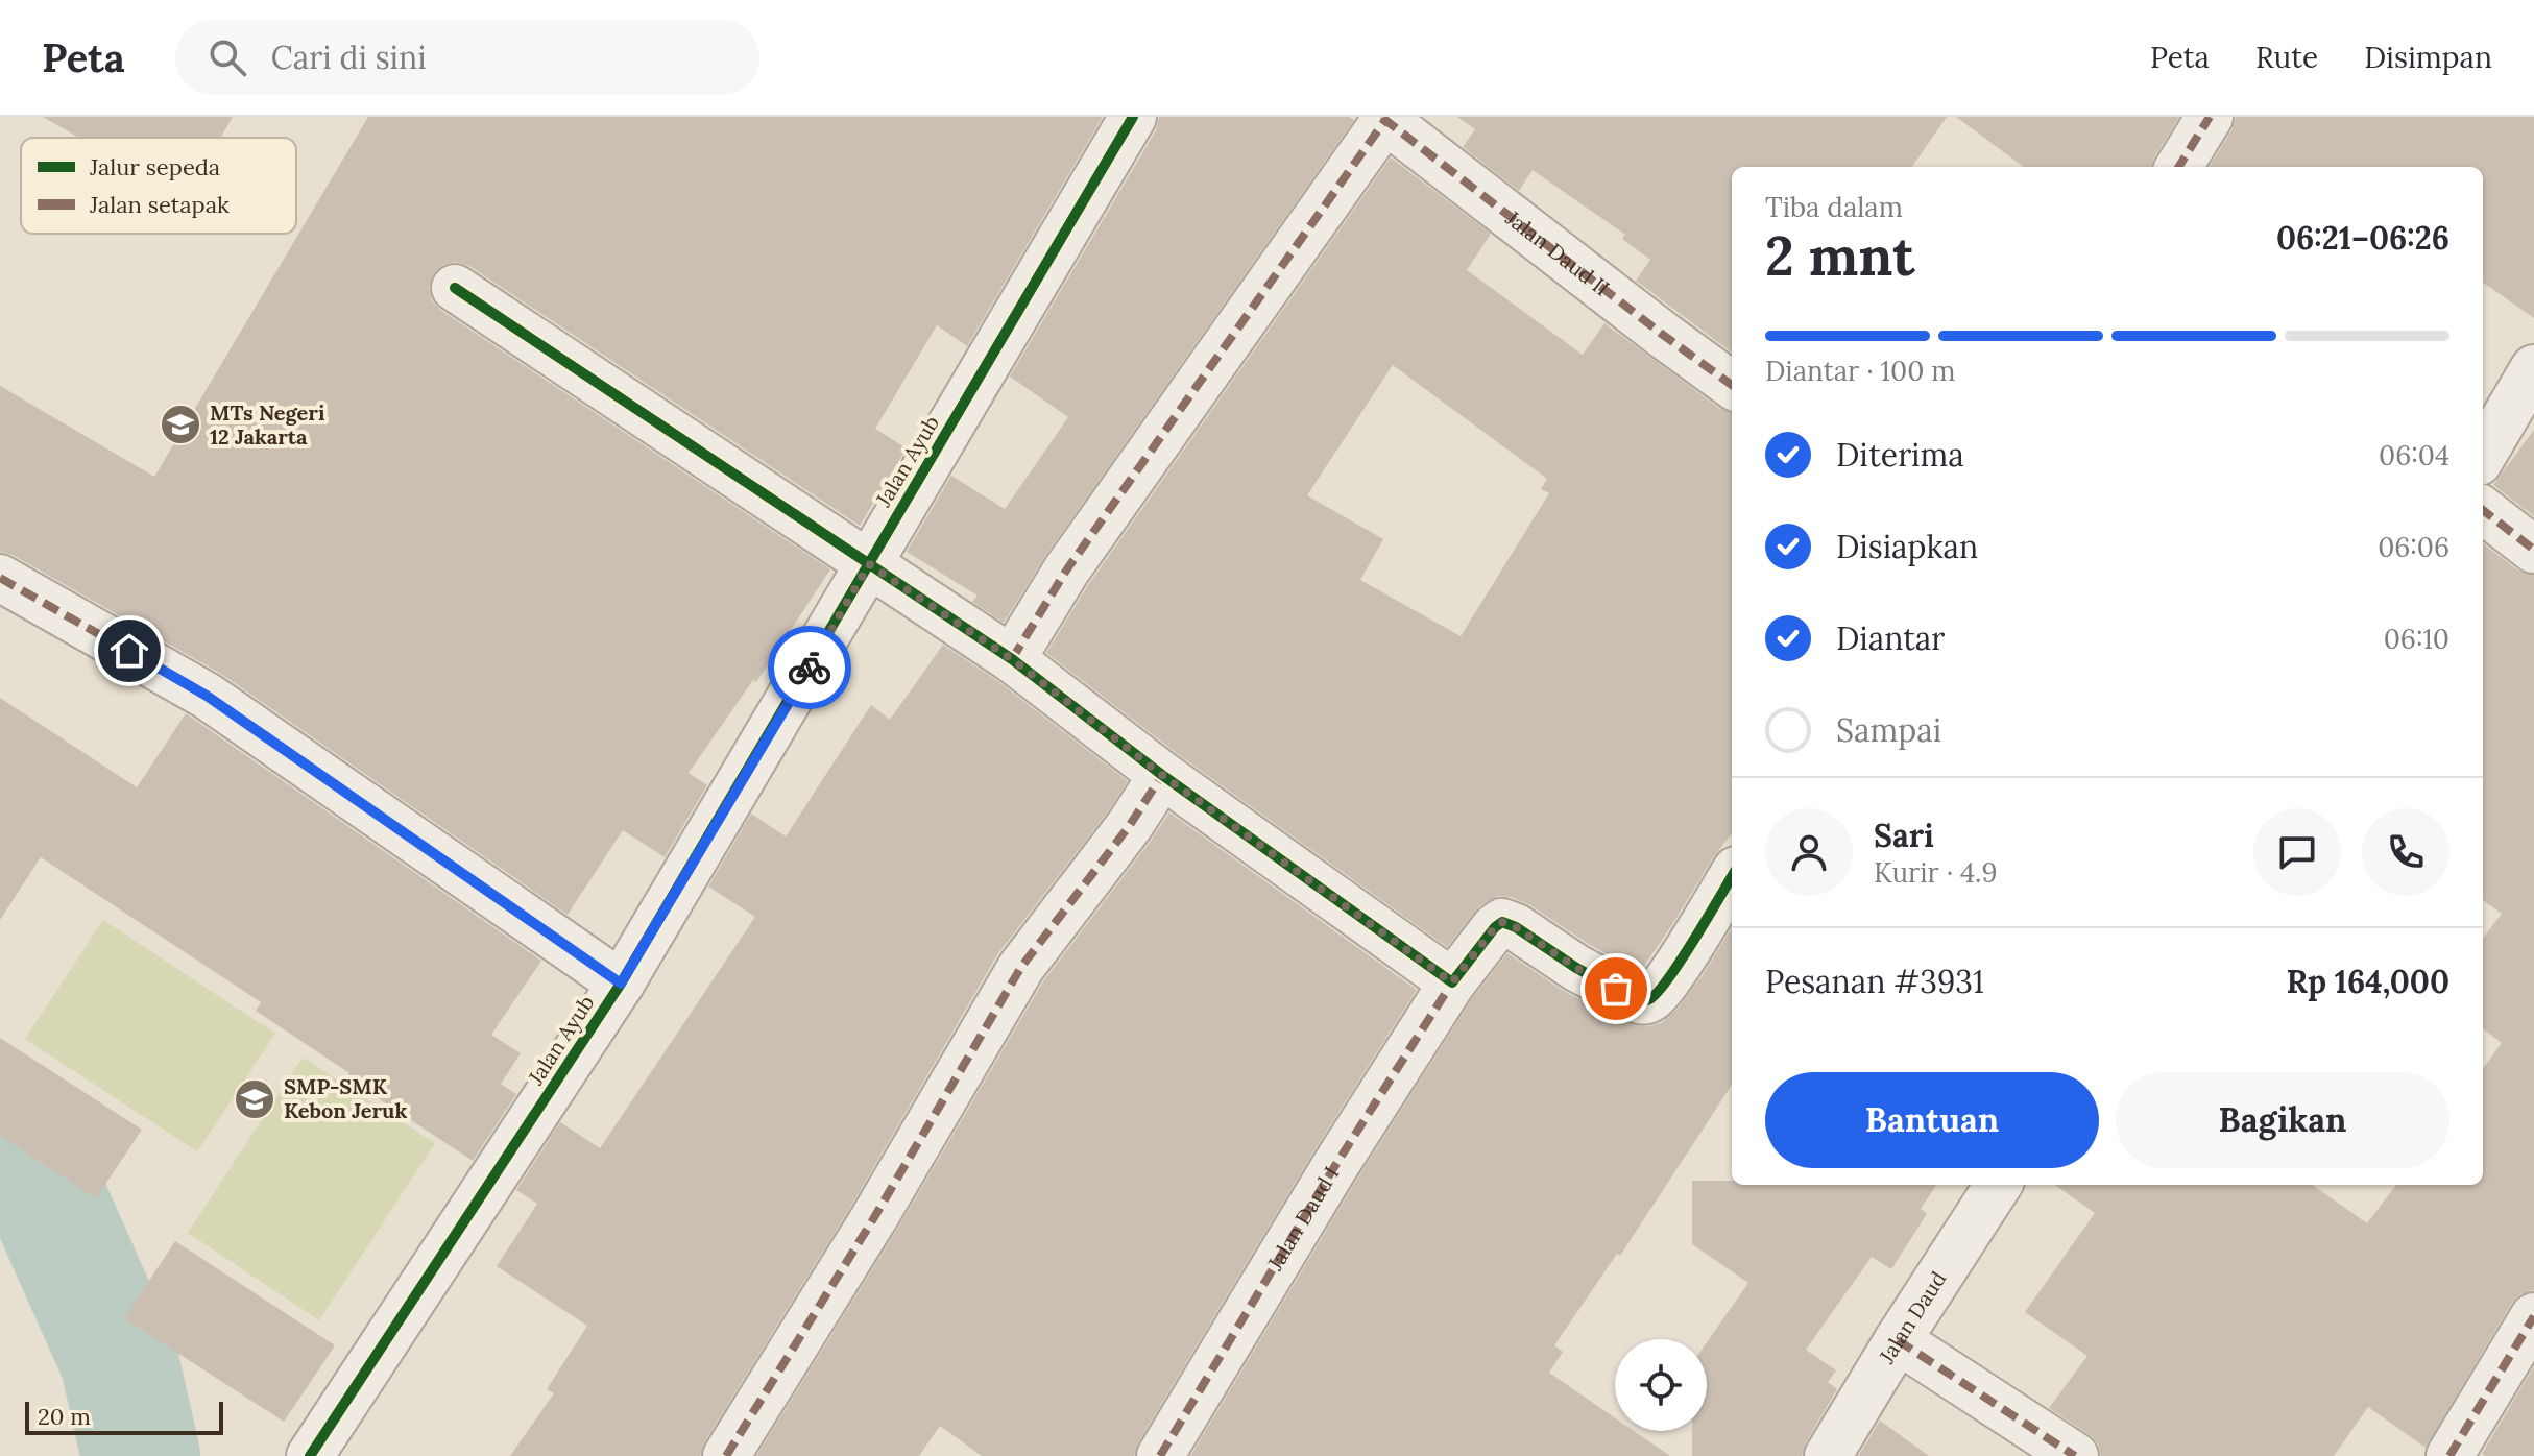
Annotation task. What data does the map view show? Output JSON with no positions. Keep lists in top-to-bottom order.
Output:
{
  "streets": {
    "street": [
      "Jalan Daud II",
      "Jalan Ayub",
      "Jalan Daud I",
      "Jalan Daud"
    ]
  },
  "places": {
    "school or university": ["MTs Negeri 12 Jakarta", "SMP-SMK Kebon Jeruk"]
  },
  "legend": ["Jalur sepeda", "Jalan setapak"],
  "scale_bar": "20 m",
  "page": {
    "header": "Peta",
    "search": "Cari di sini",
    "nav": ["Peta", "Rute", "Disimpan"],
    "heading": ["2 mnt", "Tiba dalam", "06:21–06:26"],
    "panel": [
      "Sari",
      "Kurir · 4.9",
      "Pesanan #3931",
      "Rp 164,000"
    ],
    "bar": "Diantar · 100 m",
    "list": [
      ["Diterima", "06:04"],
      ["Disiapkan", "06:06"],
      ["Diantar", "06:10"],
      "Sampai"
    ],
    "buttons": ["Bantuan", "Bagikan"],
    "scale": "20 m"
  }
}
